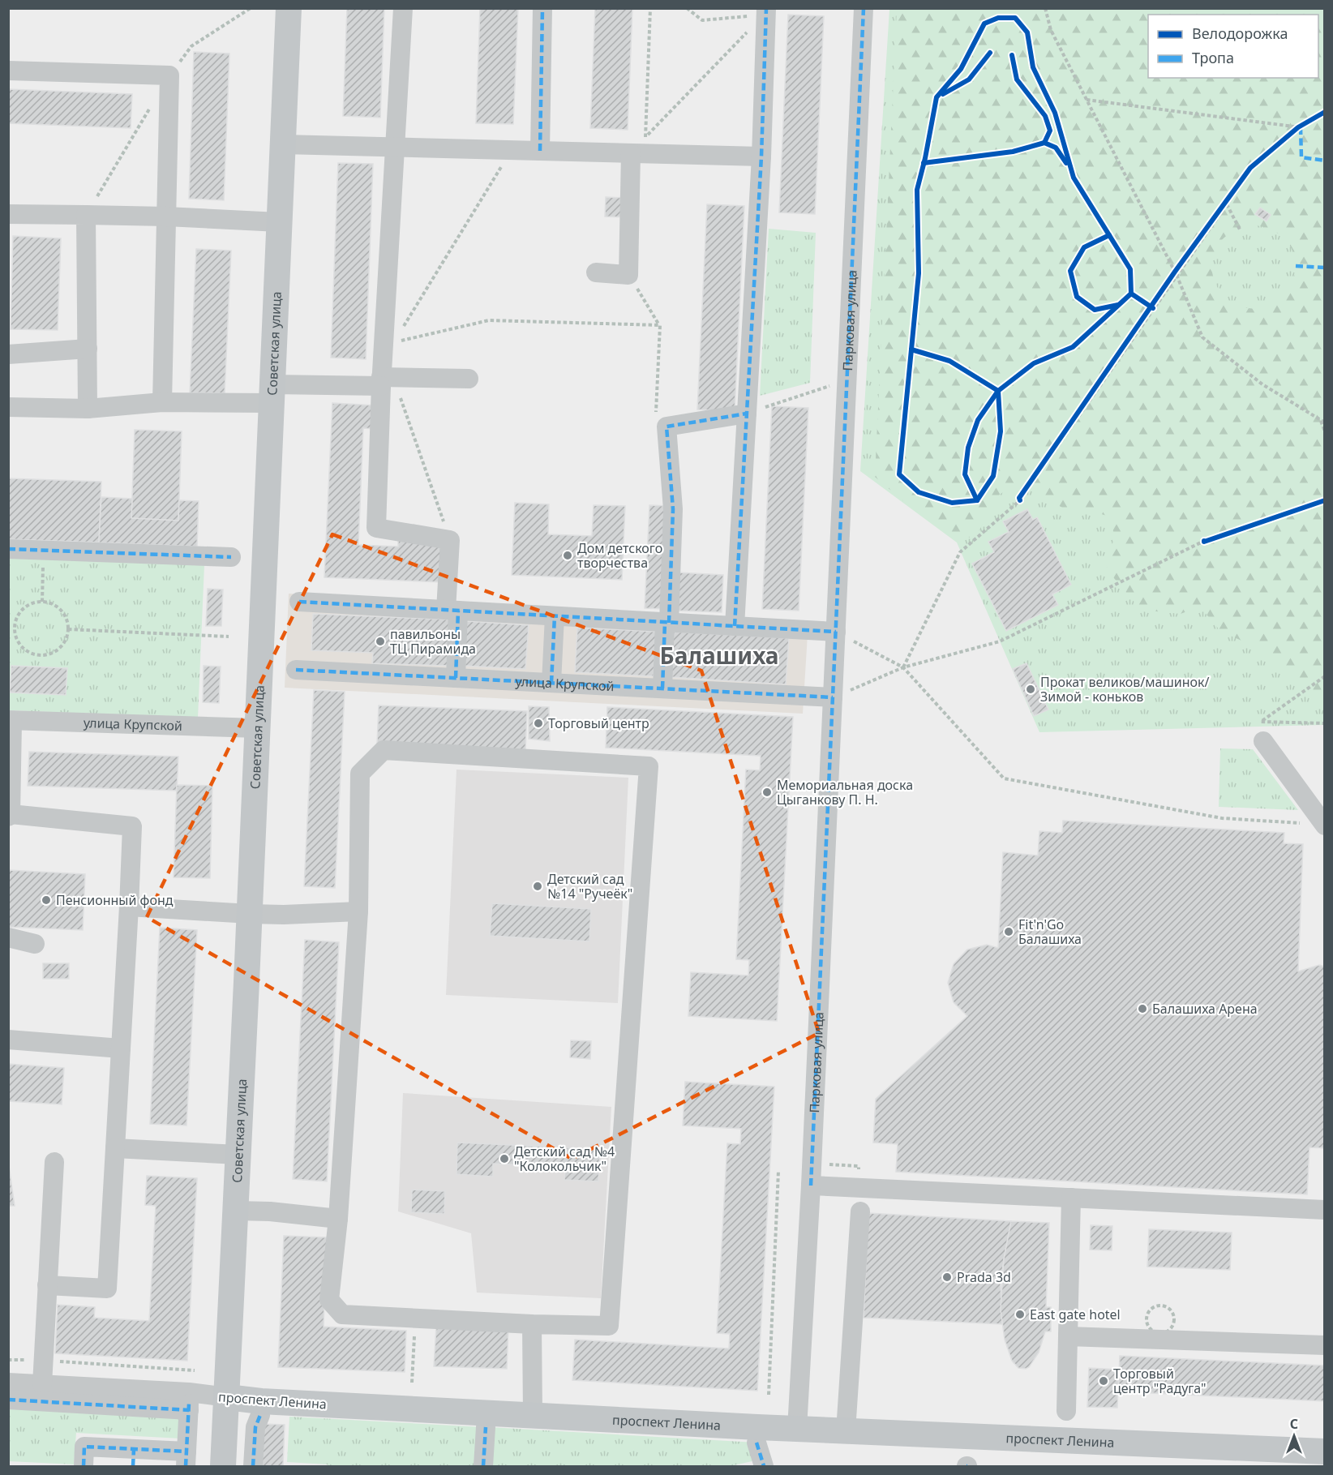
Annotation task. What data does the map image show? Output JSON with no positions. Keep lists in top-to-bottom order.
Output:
{
  "streets": {
    "main road": ["Советская улица", "проспект Ленина"],
    "street": ["Парковая улица", "улица Крупской"]
  },
  "crossings": [
    ["Парковая улица", "улица Крупской"],
    ["Парковая улица", "проспект Ленина"],
    ["Советская улица", "улица Крупской"],
    ["Советская улица", "проспект Ленина"]
  ],
  "districts": ["Балашиха"],
  "places": [
    "Дом детского творчества",
    "павильоны ТЦ Пирамида",
    "Прокат великов/машинок/ Зимой - коньков",
    "Торговый центр",
    "Мемориальная доска Цыганкову П. Н.",
    "Детский сад №14 \"Ручеёк\"",
    "Пенсионный фонд",
    "Fit'n'Go Балашиха",
    "Балашиха Арена",
    "Детский сад №4 \"Колокольчик\"",
    "Prada 3d",
    "East gate hotel",
    "Торговый центр \"Радуга\""
  ],
  "legend": ["Велодорожка", "Тропа"],
  "north": "top"
}
